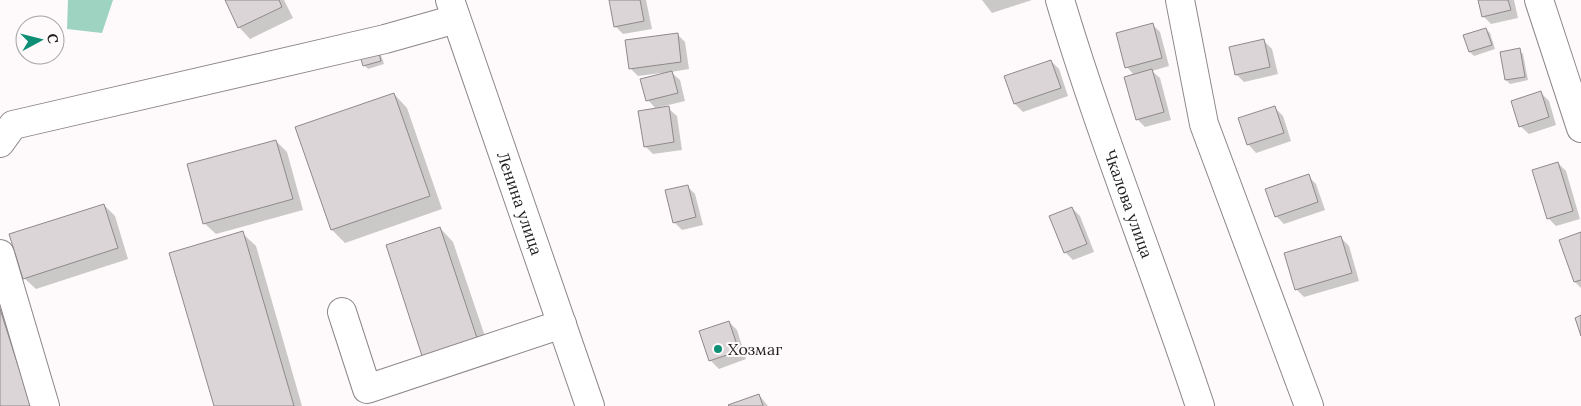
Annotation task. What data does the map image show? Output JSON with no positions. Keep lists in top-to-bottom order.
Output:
{
  "streets": {
    "street": ["Ленина улица", "Чкалова улица"]
  },
  "places": ["Хозмаг"],
  "north": "right"
}
